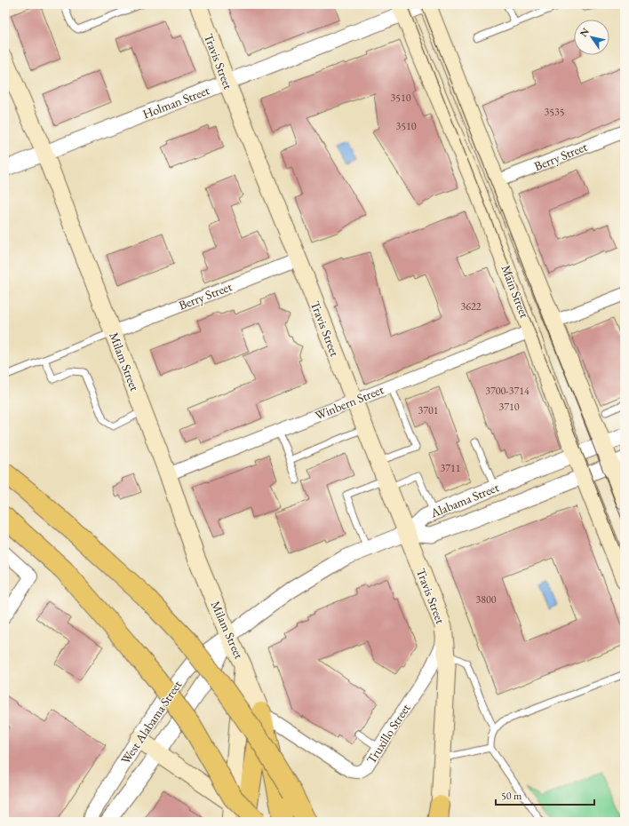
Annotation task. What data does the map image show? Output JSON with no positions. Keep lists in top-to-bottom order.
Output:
{
  "streets": {
    "main road": ["Travis Street", "Main Street", "Milam Street"],
    "street": [
      "Holman Street",
      "Berry Street",
      "Winbern Street",
      "Alabama Street",
      "West Alabama Street",
      "Truxillo Street"
    ]
  },
  "crossings": [
    ["Travis Street", "Holman Street"],
    ["Travis Street", "Berry Street"],
    ["Travis Street", "Winbern Street"],
    ["Travis Street", "Alabama Street"],
    ["Travis Street", "West Alabama Street"],
    ["Travis Street", "Truxillo Street"],
    ["Holman Street", "Main Street"],
    ["Holman Street", "Milam Street"],
    ["Berry Street", "Main Street"],
    ["Berry Street", "Milam Street"],
    ["Main Street", "Winbern Street"],
    ["Main Street", "Alabama Street"],
    ["Milam Street", "Winbern Street"],
    ["Milam Street", "West Alabama Street"],
    ["Milam Street", "Truxillo Street"],
    ["Alabama Street", "West Alabama Street"]
  ],
  "house_numbers": [
    "3510",
    "3535",
    "3510",
    "3622",
    "3700-3714",
    "3710",
    "3701",
    "3711",
    "3800"
  ],
  "scale_bar": "50 m",
  "north": "top left"
}
